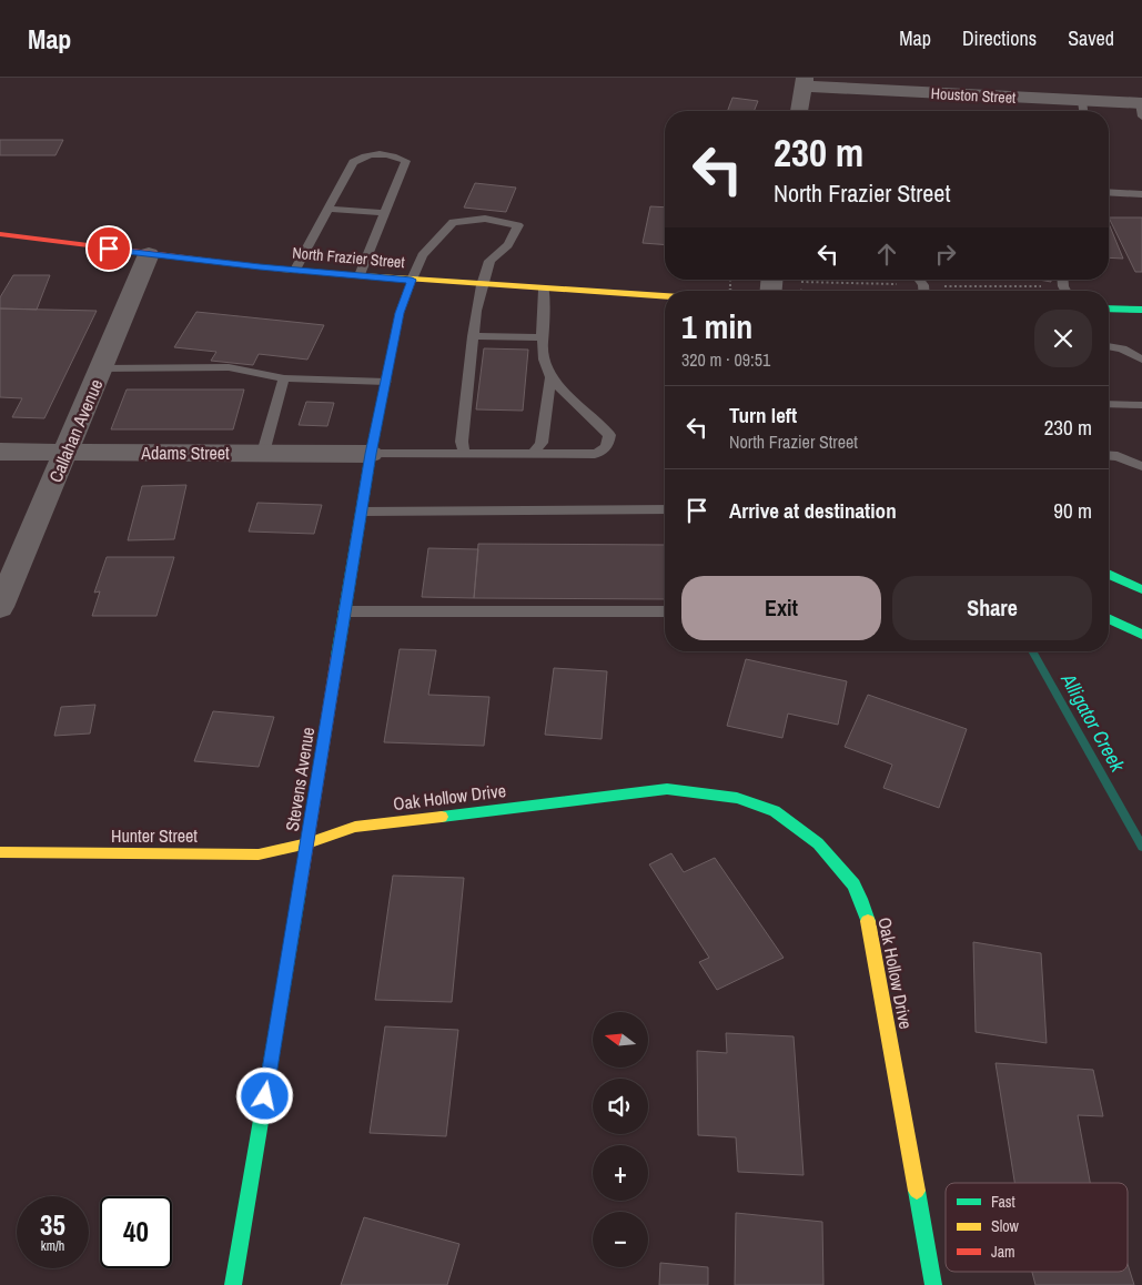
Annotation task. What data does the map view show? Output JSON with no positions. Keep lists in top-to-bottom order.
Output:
{
  "streets": {
    "street": [
      "Houston Street",
      "North Frazier Street",
      "Callahan Avenue",
      "Adams Street",
      "Stevens Avenue",
      "Oak Hollow Drive",
      "Hunter Street"
    ]
  },
  "crossings": [
    ["North Frazier Street", "Callahan Avenue"],
    ["North Frazier Street", "Stevens Avenue"],
    ["Callahan Avenue", "Adams Street"],
    ["Adams Street", "Stevens Avenue"],
    ["Stevens Avenue", "Oak Hollow Drive"],
    ["Stevens Avenue", "Hunter Street"],
    ["Oak Hollow Drive", "Hunter Street"]
  ],
  "water": ["Alligator Creek"],
  "legend": ["Fast", "Slow", "Jam"],
  "north": "left",
  "page": {
    "header": "Map",
    "nav": ["Map", "Directions", "Saved"],
    "turn": ["230 m", "North Frazier Street"],
    "heading": ["1 min", "320 m · 09:51"],
    "list": [
      {
        "name": "Turn left",
        "note": "North Frazier Street",
        "value": "230 m"
      },
      {
        "name": "Arrive at destination",
        "value": "90 m"
      }
    ],
    "buttons": ["Exit", "Share"],
    "map_buttons": ["+", "−"],
    "speed": "35 km/h",
    "limit": "40"
  }
}
